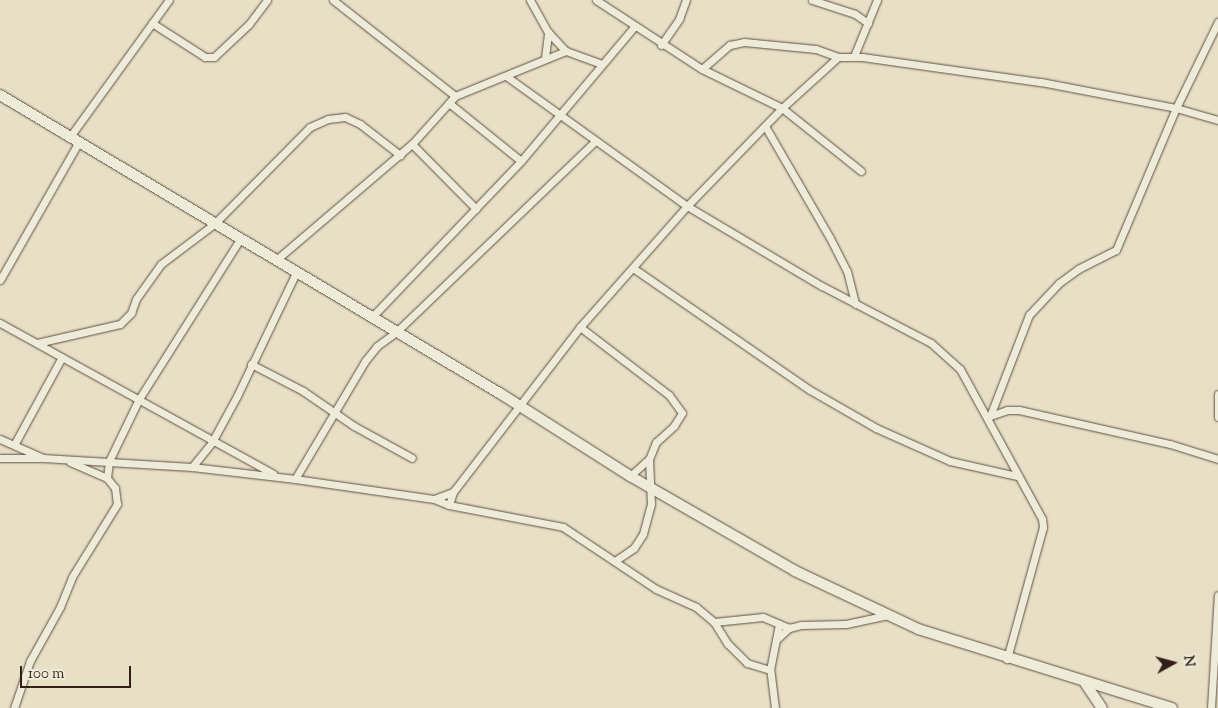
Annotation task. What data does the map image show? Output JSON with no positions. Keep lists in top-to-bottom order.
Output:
{
  "scale_bar": "100 m",
  "north": "right"
}
